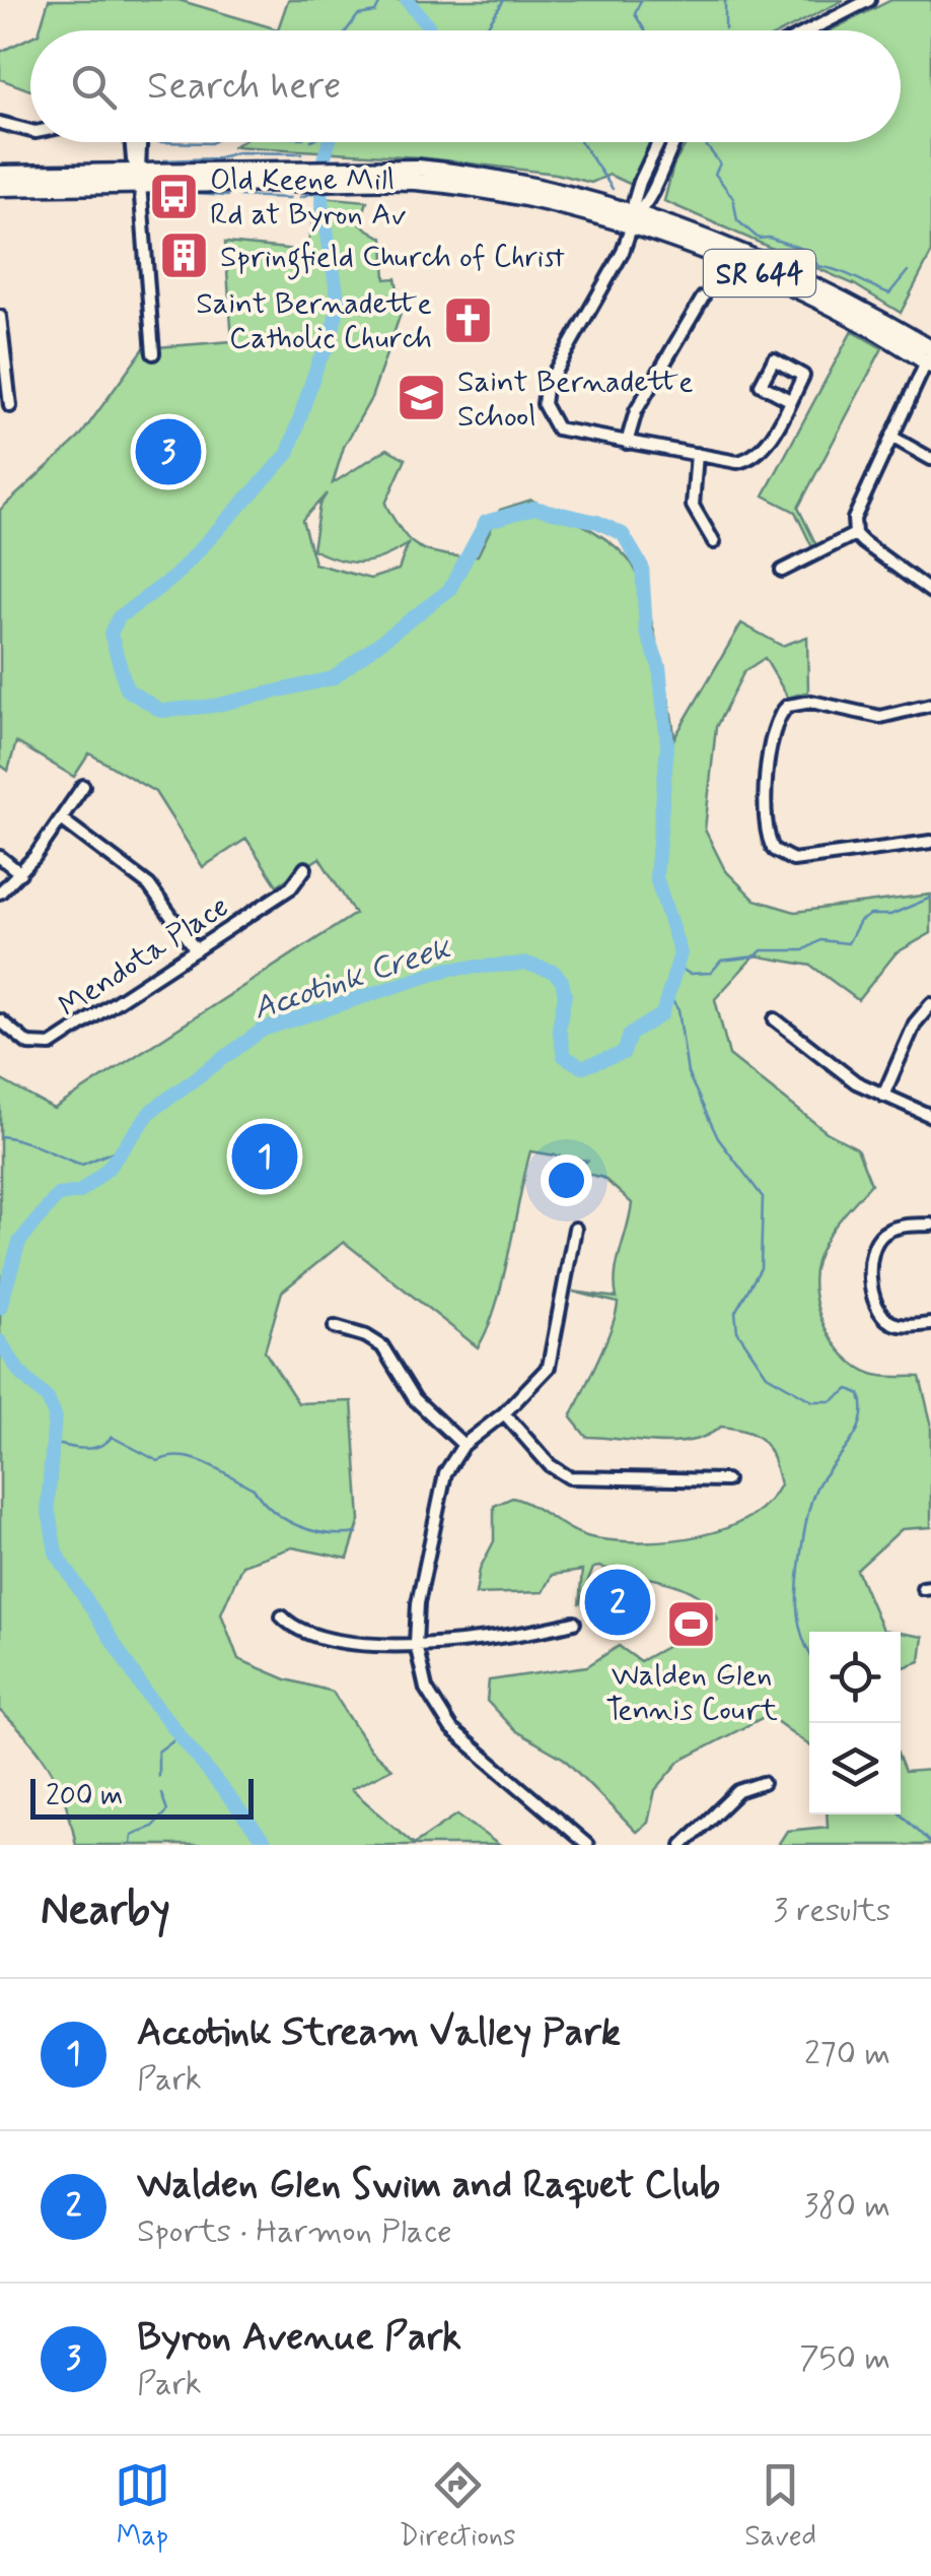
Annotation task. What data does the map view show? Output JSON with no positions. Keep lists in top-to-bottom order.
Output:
{
  "streets": {
    "main road": ["SR 644"],
    "street": ["Mendota Place"]
  },
  "water": ["Accotink Creek"],
  "places": {
    "bus stop": ["Old Keene Mill Rd at Byron Av"],
    "building": ["Springfield Church of Christ"],
    "church": ["Saint Bernadette Catholic Church"],
    "school or university": ["Saint Bernadette School"],
    "sports": ["Walden Glen Tennis Court"]
  },
  "scale_bar": "200 m",
  "page": {
    "search": "Search here",
    "pins": ["3", "1", "2"],
    "scale": "200 m",
    "heading": ["Nearby", "3 results"],
    "list": [
      {
        "mark": "1",
        "name": "Accotink Stream Valley Park",
        "note": "Park",
        "value": "270 m"
      },
      {
        "mark": "2",
        "name": "Walden Glen Swim and Raquet Club",
        "note": "Sports · Harmon Place",
        "value": "380 m"
      },
      {
        "mark": "3",
        "name": "Byron Avenue Park",
        "note": "Park",
        "value": "750 m"
      }
    ],
    "nav": ["Map", "Directions", "Saved"]
  }
}
